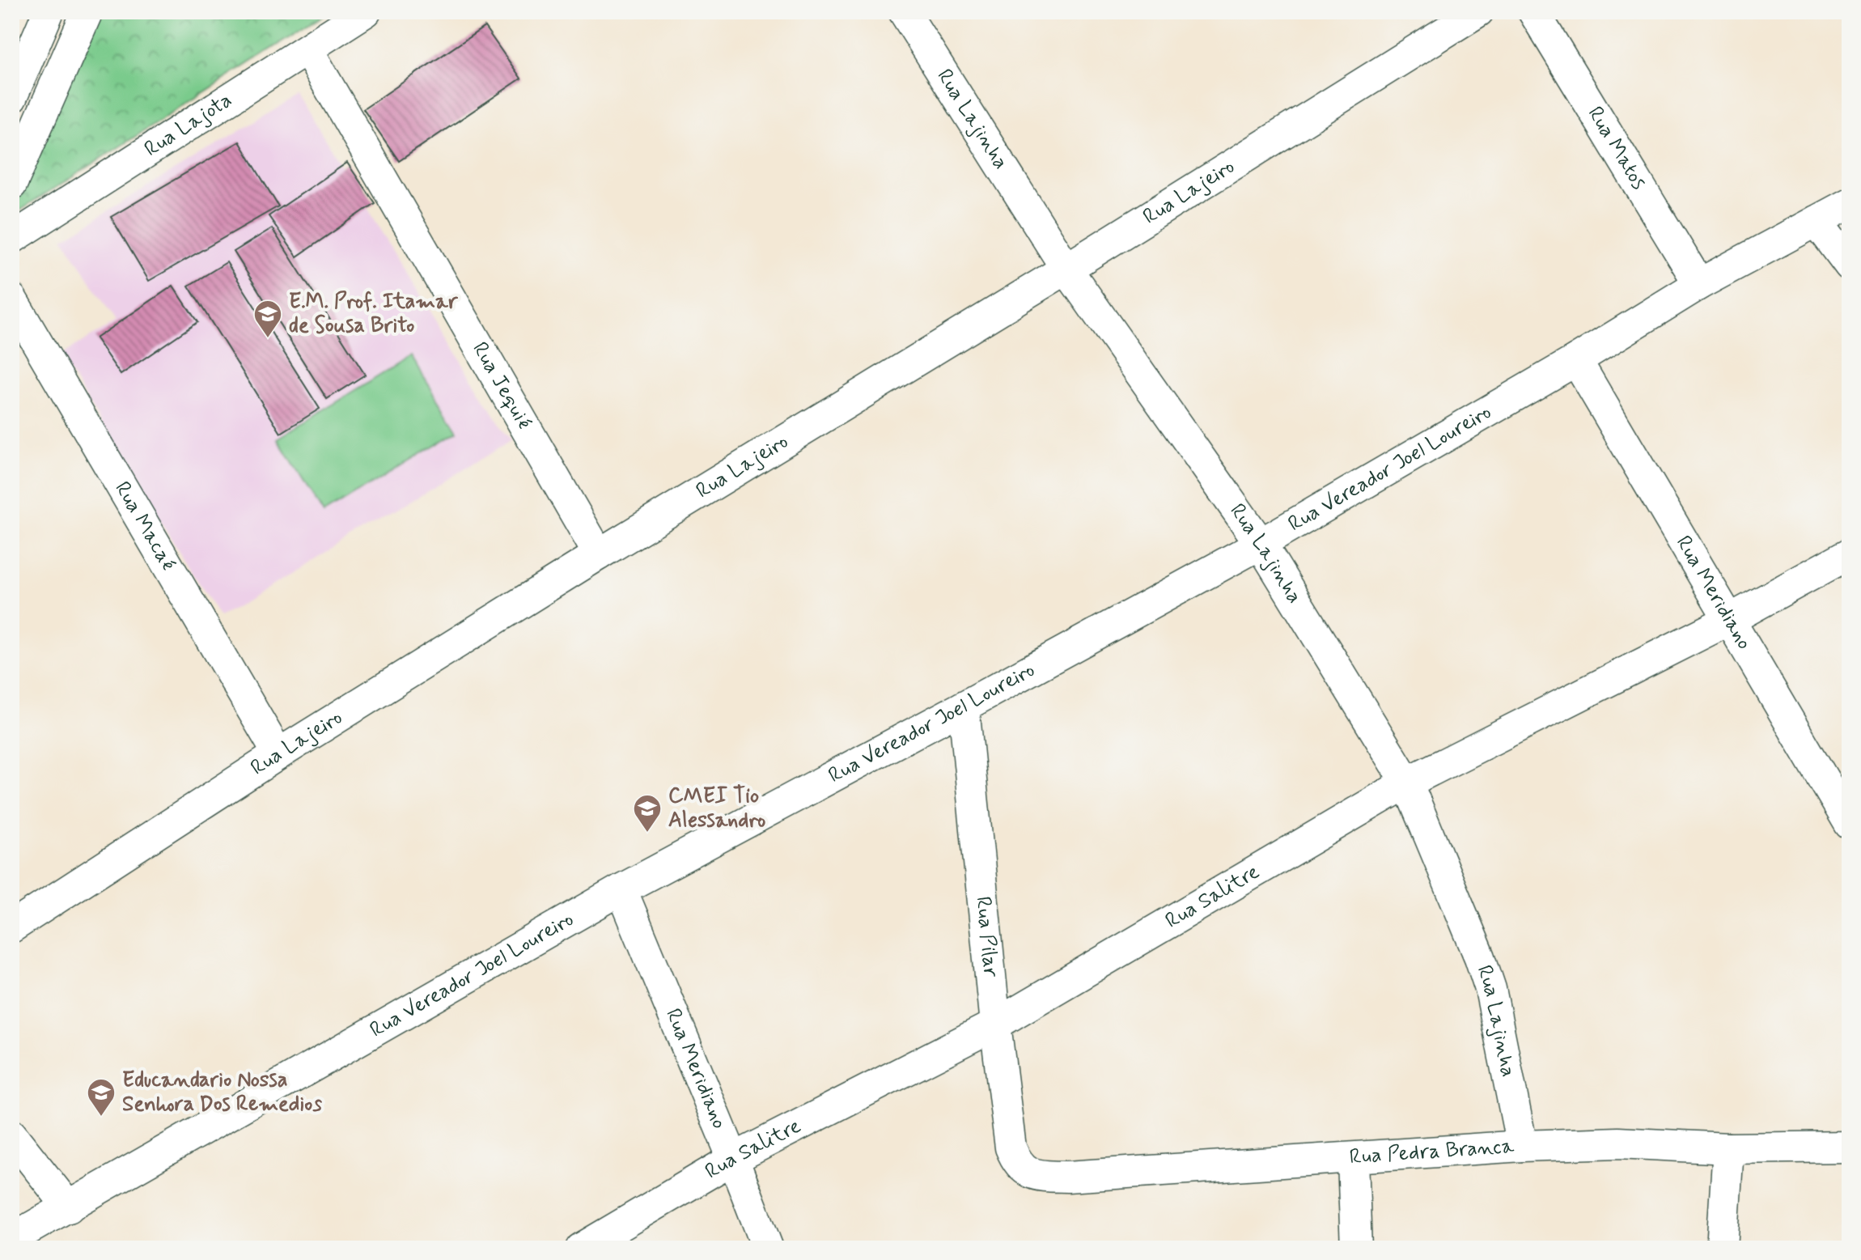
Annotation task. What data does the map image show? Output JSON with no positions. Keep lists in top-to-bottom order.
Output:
{
  "streets": {
    "street": [
      "Rua Lajinha",
      "Rua Lajota",
      "Rua Matos",
      "Rua Lajeiro",
      "Rua Jequié",
      "Rua Vereador Joel Loureiro",
      "Rua Macaé",
      "Rua Meridiano",
      "Rua Salitre",
      "Rua Pilar",
      "Rua Pedra Branca"
    ]
  },
  "crossings": [
    ["Rua Lajinha", "Rua Lajeiro"],
    ["Rua Lajinha", "Rua Vereador Joel Loureiro"],
    ["Rua Lajinha", "Rua Salitre"],
    ["Rua Lajinha", "Rua Pedra Branca"],
    ["Rua Lajota", "Rua Jequié"],
    ["Rua Matos", "Rua Vereador Joel Loureiro"],
    ["Rua Lajeiro", "Rua Jequié"],
    ["Rua Lajeiro", "Rua Macaé"],
    ["Rua Vereador Joel Loureiro", "Rua Meridiano"],
    ["Rua Vereador Joel Loureiro", "Rua Pilar"],
    ["Rua Meridiano", "Rua Salitre"],
    ["Rua Salitre", "Rua Pilar"],
    ["Rua Pilar", "Rua Pedra Branca"]
  ],
  "places": {
    "school or university": ["E.M. Prof. Itamar de Sousa Brito", "CMEI Tio Alessandro", "Educandario Nossa Senhora Dos Remedios"]
  }
}
